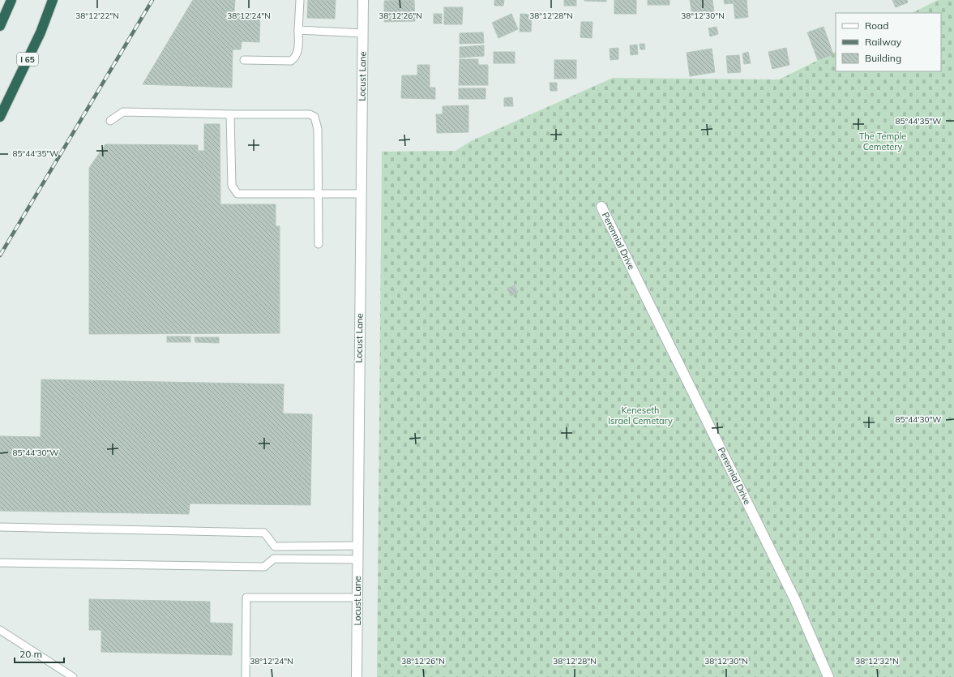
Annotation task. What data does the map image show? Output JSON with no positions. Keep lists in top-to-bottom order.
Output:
{
  "streets": {
    "highway": ["I 65"],
    "street": ["Locust Lane", "Perennial Drive"]
  },
  "parks": ["The Temple Cemetery", "Keneseth Israel Cemetary"],
  "legend": ["Road", "Railway", "Building"],
  "scale_bar": "20 m",
  "coordinates": [
    "38°12'22\"N",
    "38°12'24\"N",
    "38°12'26\"N",
    "38°12'28\"N",
    "38°12'30\"N",
    "85°44'35\"W",
    "85°44'30\"W",
    "38°12'32\"N"
  ]
}
